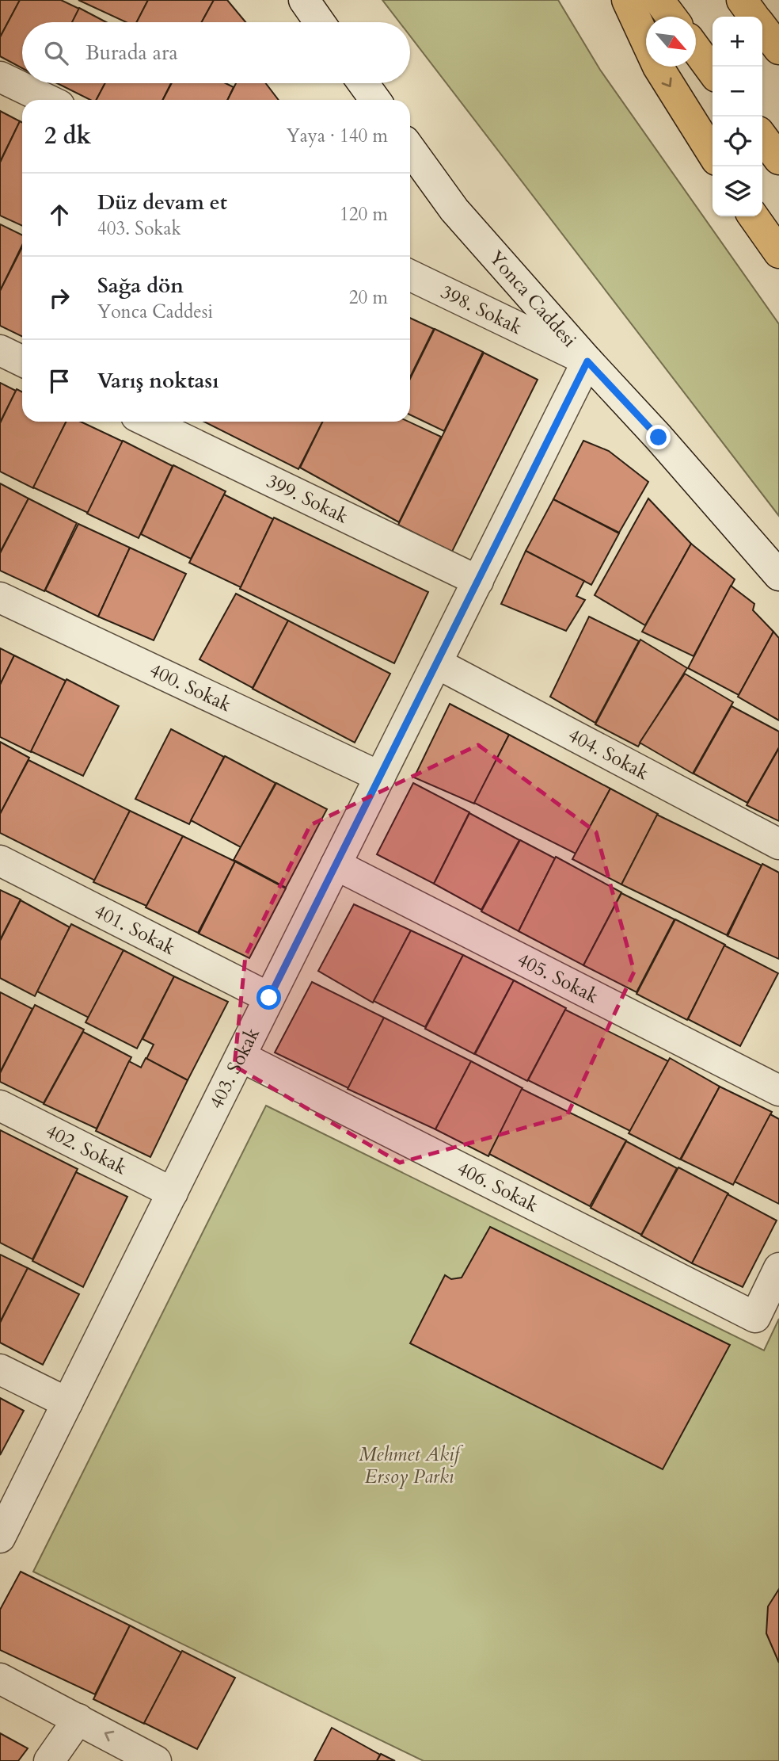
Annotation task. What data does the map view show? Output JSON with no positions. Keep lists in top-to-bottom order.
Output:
{
  "streets": {
    "street": [
      "Yonca Caddesi",
      "398. Sokak",
      "399. Sokak",
      "400. Sokak",
      "404. Sokak",
      "401. Sokak",
      "405. Sokak",
      "403. Sokak",
      "402. Sokak",
      "406. Sokak"
    ]
  },
  "crossings": [
    ["Yonca Caddesi", "398. Sokak"],
    ["Yonca Caddesi", "403. Sokak"],
    ["398. Sokak", "403. Sokak"],
    ["399. Sokak", "403. Sokak"],
    ["400. Sokak", "403. Sokak"],
    ["404. Sokak", "403. Sokak"],
    ["401. Sokak", "403. Sokak"],
    ["405. Sokak", "403. Sokak"],
    ["403. Sokak", "402. Sokak"],
    ["403. Sokak", "406. Sokak"]
  ],
  "parks": ["Mehmet Akif Ersoy Parkı"],
  "north": "bottom right",
  "page": {
    "map_buttons": ["+", "−"],
    "search": "Burada ara",
    "heading": ["2 dk", "Yaya · 140 m"],
    "list": [
      ["Düz devam et", "403. Sokak", "120 m"],
      ["Sağa dön", "Yonca Caddesi", "20 m"],
      "Varış noktası"
    ]
  }
}
